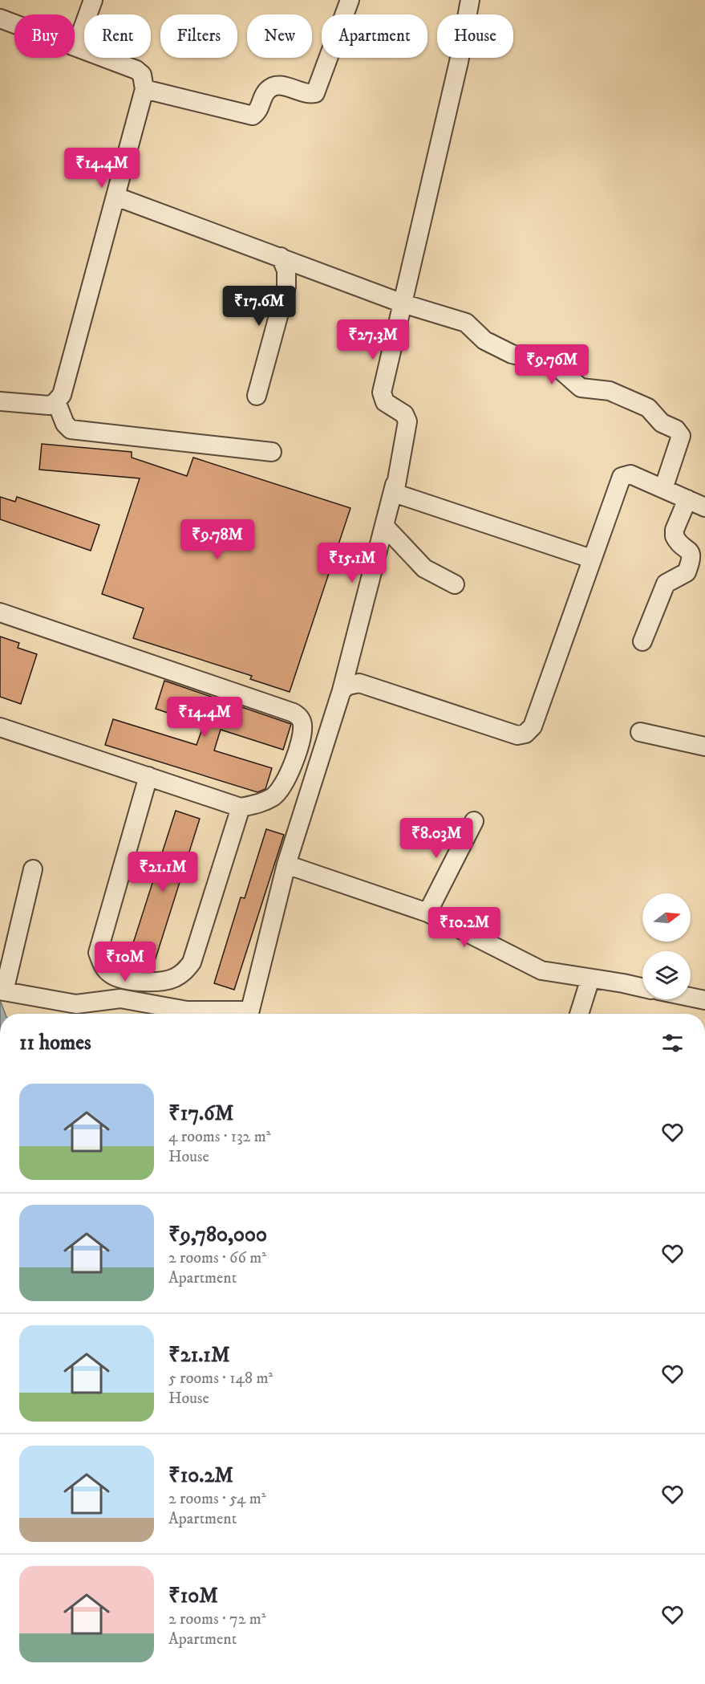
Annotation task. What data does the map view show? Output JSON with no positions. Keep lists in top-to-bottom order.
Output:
{
  "north": "right",
  "page": {
    "chip": [
      "Buy",
      "Rent",
      "Filters",
      "New",
      "Apartment",
      "House"
    ],
    "price": [
      "₹14.4M",
      "₹17.6M",
      "₹27.3M",
      "₹9.76M",
      "₹9.78M",
      "₹15.1M",
      "₹14.4M",
      "₹8.03M",
      "₹21.1M",
      "₹10.2M",
      "₹10M"
    ],
    "heading": "11 homes",
    "list": [
      {
        "name": "₹17.6M",
        "note": "4 rooms · 132 m² · House"
      },
      {
        "name": "₹9,780,000",
        "note": "2 rooms · 66 m² · Apartment"
      },
      {
        "name": "₹21.1M",
        "note": "5 rooms · 148 m² · House"
      },
      {
        "name": "₹10.2M",
        "note": "2 rooms · 54 m² · Apartment"
      },
      {
        "name": "₹10M",
        "note": "2 rooms · 72 m² · Apartment"
      }
    ]
  }
}
